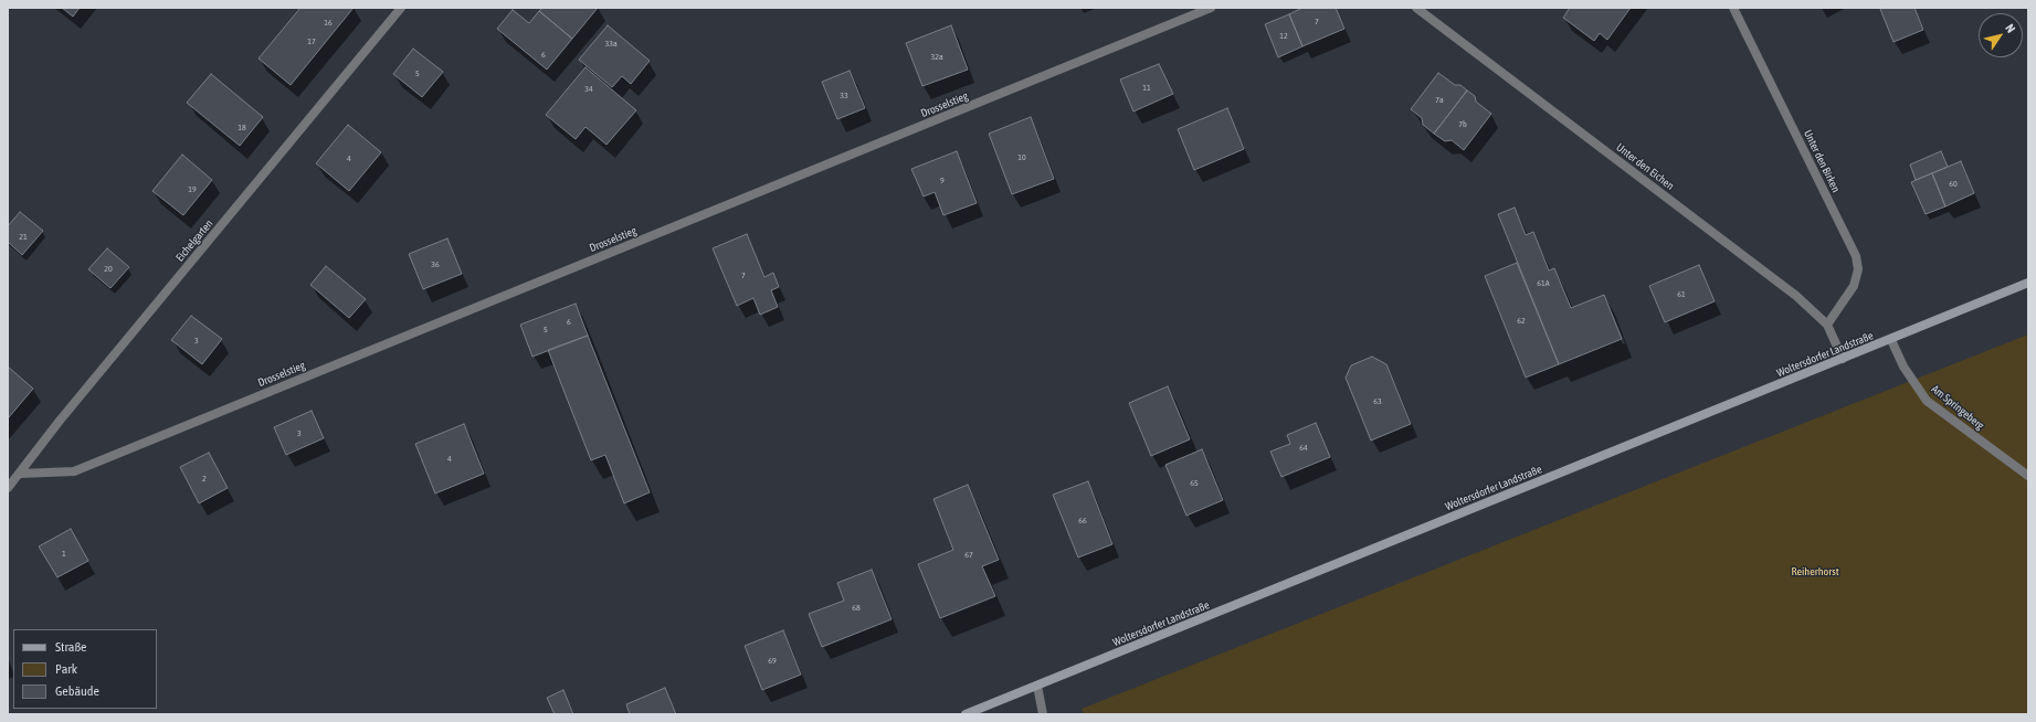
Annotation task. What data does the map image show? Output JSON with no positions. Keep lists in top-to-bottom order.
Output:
{
  "streets": {
    "main road": ["Woltersdorfer Landstraße"],
    "street": [
      "Drosselstieg",
      "Unter den Birken",
      "Unter den Eichen",
      "Eichelgarten",
      "Am Springeberg"
    ]
  },
  "crossings": [
    ["Drosselstieg", "Eichelgarten"],
    ["Unter den Birken", "Unter den Eichen"],
    ["Unter den Eichen", "Woltersdorfer Landstraße"],
    ["Woltersdorfer Landstraße", "Am Springeberg"]
  ],
  "parks": ["Reiherhorst"],
  "house_numbers": [
    "7",
    "16",
    "12",
    "17",
    "33a",
    "6",
    "32a",
    "5",
    "11",
    "34",
    "33",
    "7a",
    "7b",
    "18",
    "10",
    "4",
    "9",
    "60",
    "19",
    "21",
    "36",
    "20",
    "7",
    "61A",
    "61",
    "62",
    "6",
    "5",
    "3",
    "63",
    "3",
    "64",
    "4",
    "2",
    "65",
    "66",
    "1",
    "67",
    "68",
    "69"
  ],
  "legend": ["Straße", "Park", "Gebäude"],
  "north": "top right"
}
